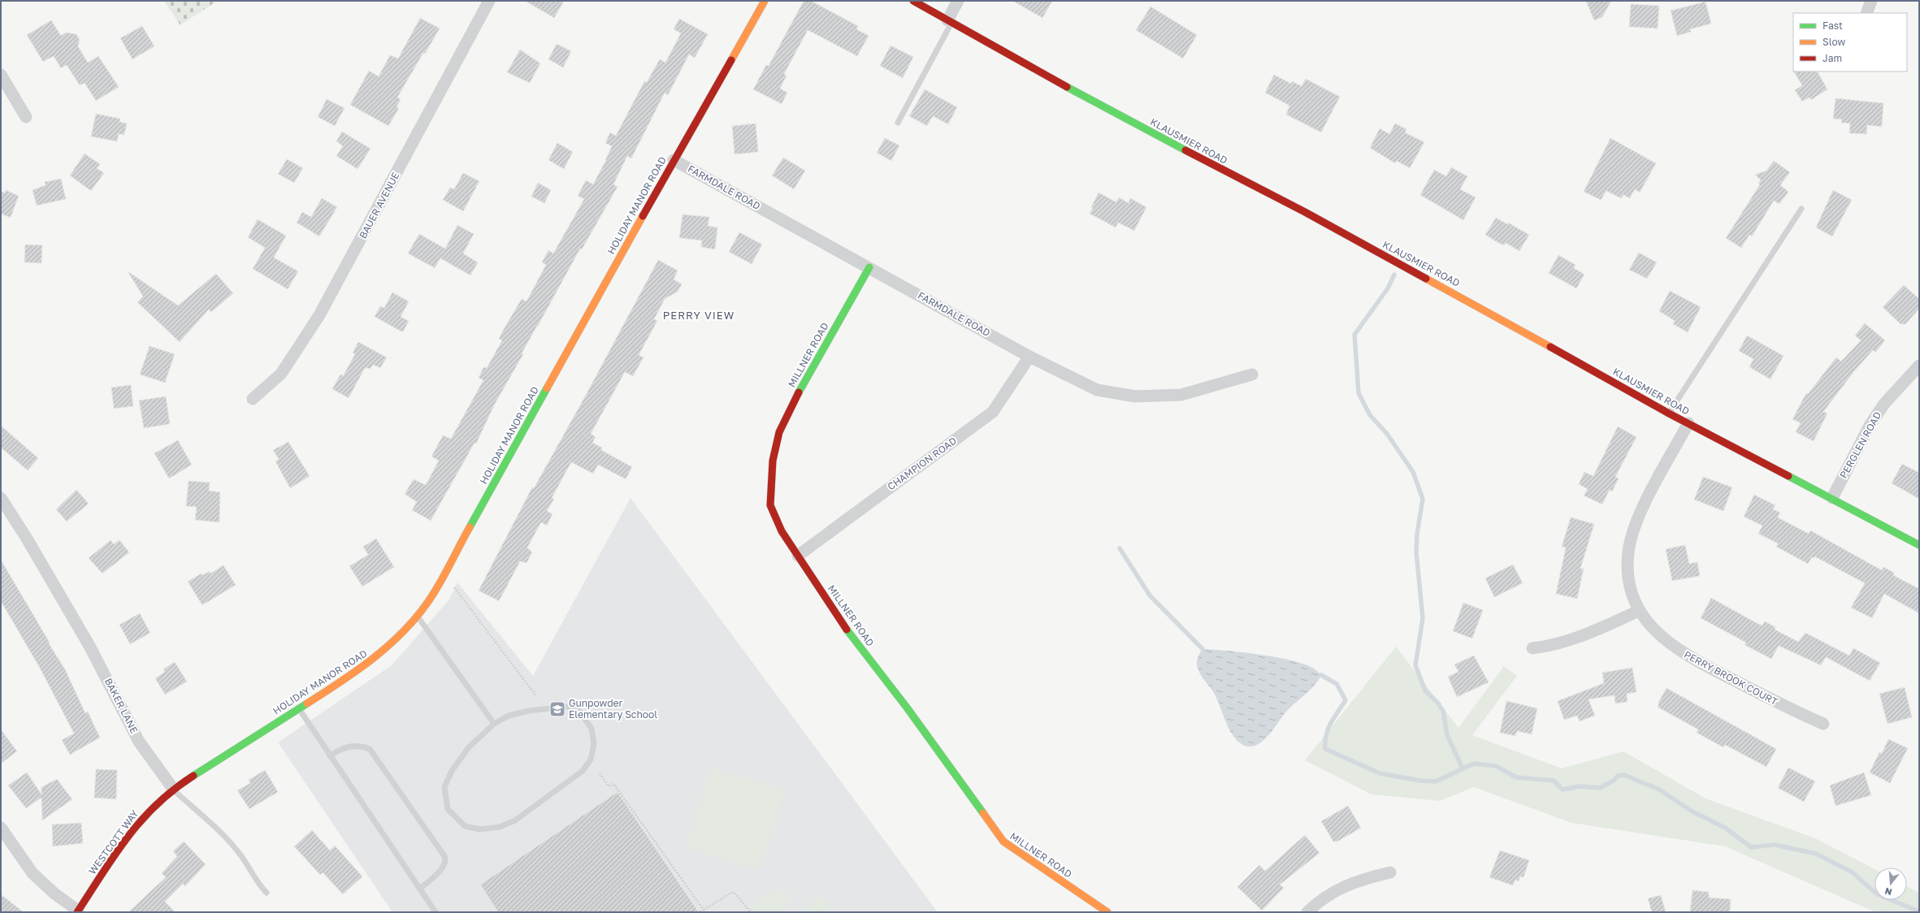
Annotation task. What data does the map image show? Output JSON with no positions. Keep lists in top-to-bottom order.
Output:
{
  "streets": {
    "street": [
      "KLAUSMIER ROAD",
      "FARMDALE ROAD",
      "BAUER AVENUE",
      "HOLIDAY MANOR ROAD",
      "MILLNER ROAD",
      "PERGLEN ROAD",
      "CHAMPION ROAD",
      "PERRY BROOK COURT",
      "BAKER LANE",
      "WESTCOTT WAY"
    ]
  },
  "crossings": [
    ["KLAUSMIER ROAD", "PERGLEN ROAD"],
    ["KLAUSMIER ROAD", "PERRY BROOK COURT"],
    ["FARMDALE ROAD", "HOLIDAY MANOR ROAD"],
    ["FARMDALE ROAD", "MILLNER ROAD"],
    ["FARMDALE ROAD", "CHAMPION ROAD"],
    ["HOLIDAY MANOR ROAD", "BAKER LANE"],
    ["HOLIDAY MANOR ROAD", "WESTCOTT WAY"],
    ["MILLNER ROAD", "CHAMPION ROAD"],
    ["BAKER LANE", "WESTCOTT WAY"]
  ],
  "districts": ["PERRY VIEW"],
  "places": {
    "school or university": ["Gunpowder Elementary School"]
  },
  "legend": ["Fast", "Slow", "Jam"],
  "north": "bottom"
}
